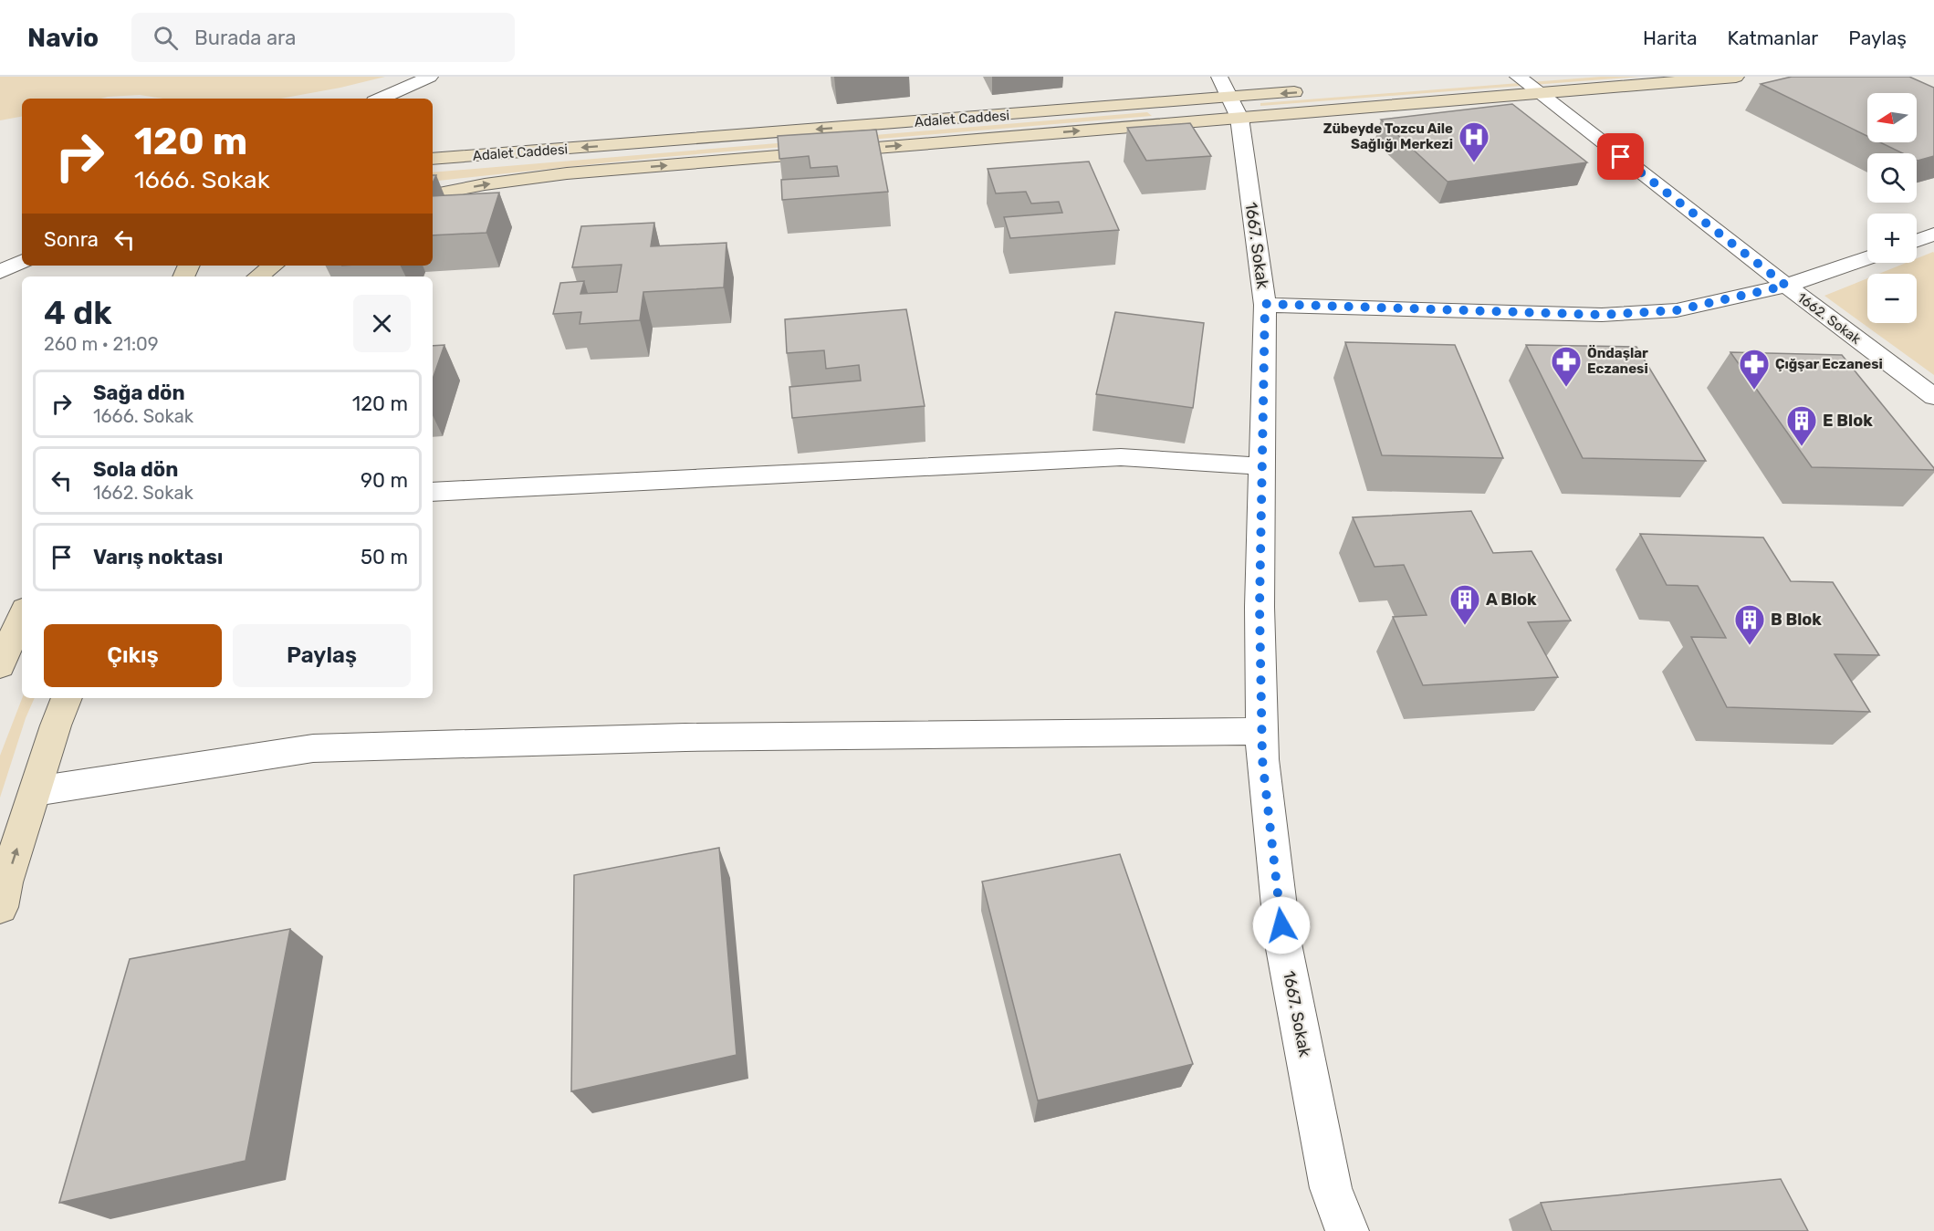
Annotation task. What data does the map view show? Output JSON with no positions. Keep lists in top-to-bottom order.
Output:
{
  "streets": {
    "street": ["Adalet Caddesi", "1667. Sokak", "1662. Sokak"]
  },
  "crossings": [
    ["Adalet Caddesi", "1667. Sokak"]
  ],
  "places": {
    "hospital": ["Zübeyde Tozcu Aile Sağlığı Merkezi"],
    "pharmacy": ["Öndaşlar Eczanesi", "Çığşar Eczanesi"],
    "building": ["E Blok", "A Blok", "B Blok"]
  },
  "north": "left",
  "page": {
    "header": "Navio",
    "search": "Burada ara",
    "nav": ["Harita", "Katmanlar", "Paylaş"],
    "map_buttons": ["+", "−"],
    "turn": ["120 m", "1666. Sokak"],
    "then": "Sonra",
    "heading": ["4 dk", "260 m · 21:09"],
    "list": [
      {
        "name": "Sağa dön",
        "note": "1666. Sokak",
        "value": "120 m"
      },
      {
        "name": "Sola dön",
        "note": "1662. Sokak",
        "value": "90 m"
      },
      {
        "name": "Varış noktası",
        "value": "50 m"
      }
    ],
    "buttons": ["Çıkış", "Paylaş"]
  }
}
